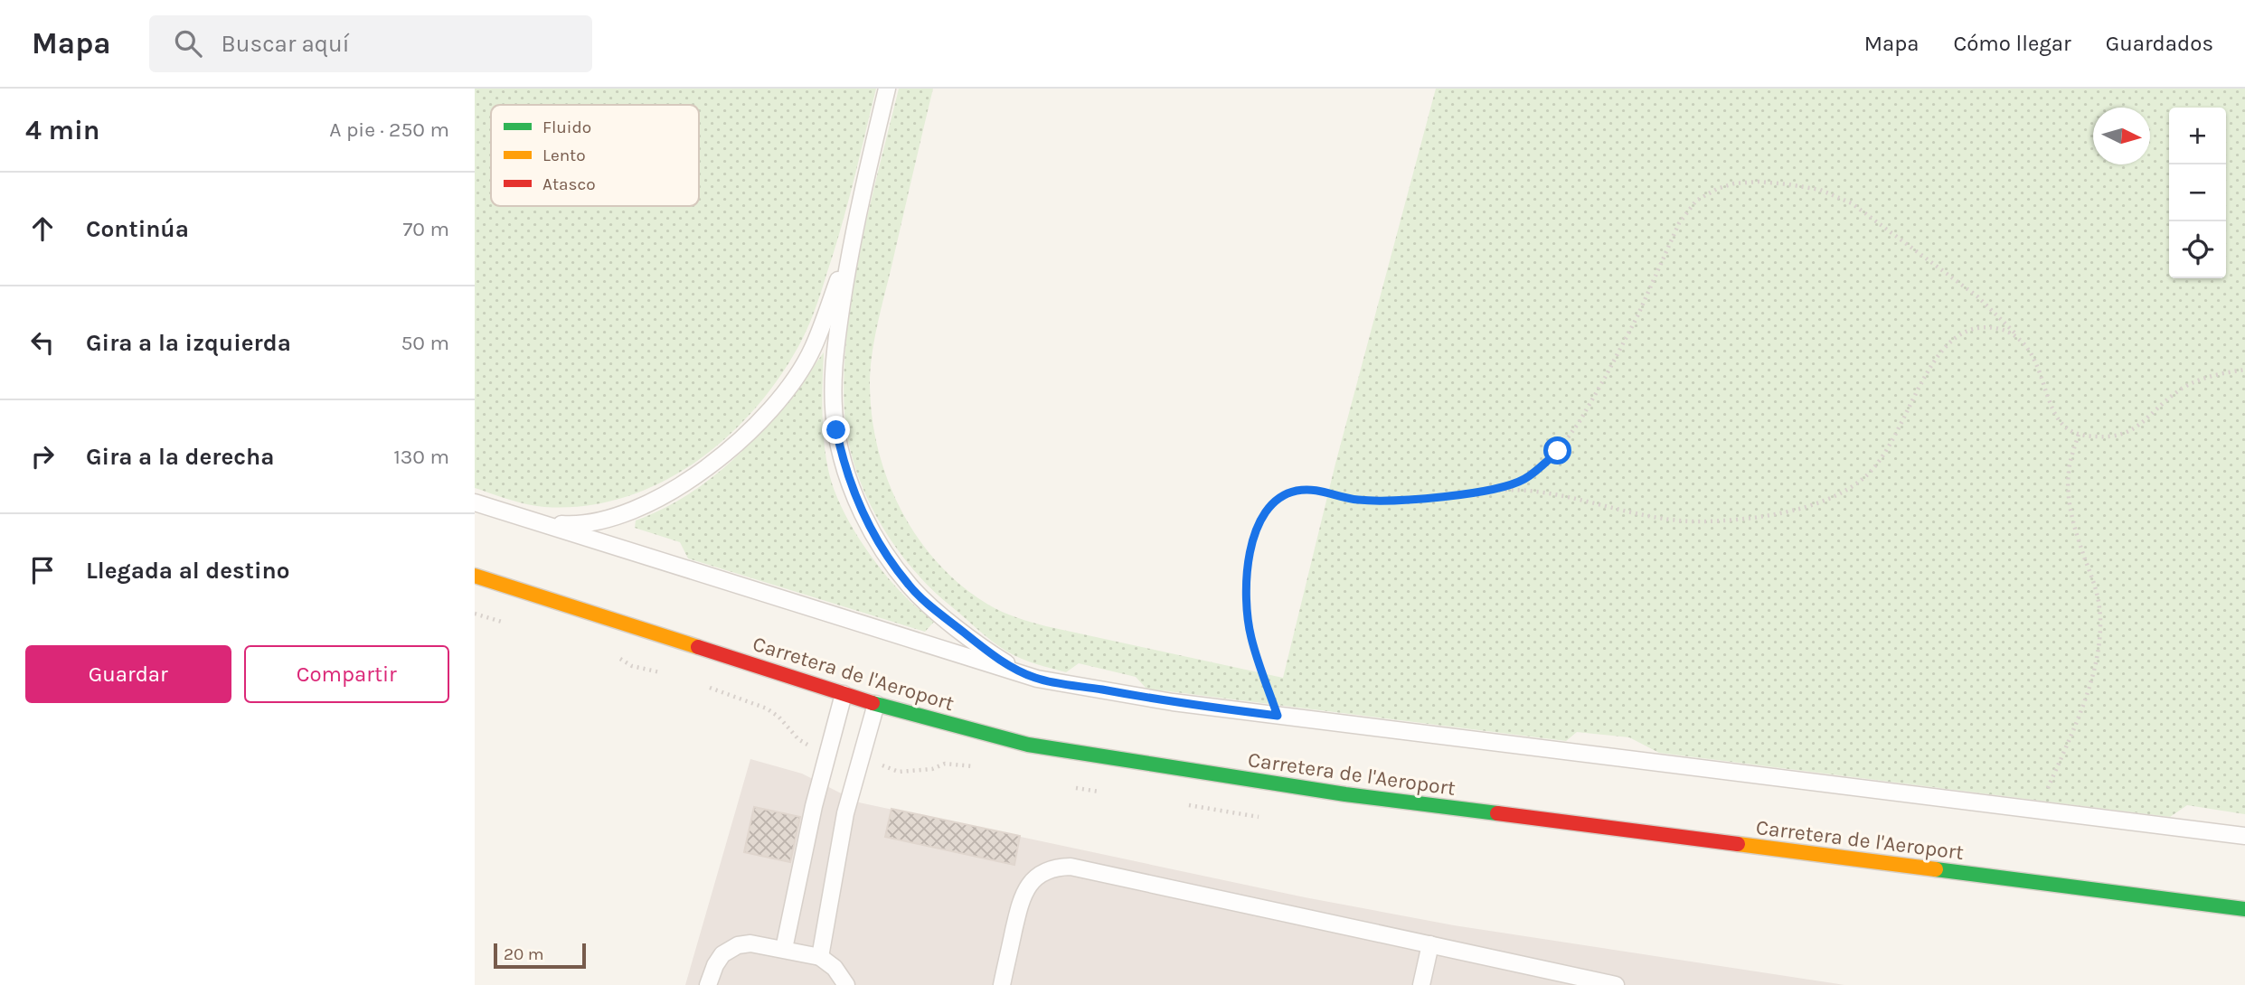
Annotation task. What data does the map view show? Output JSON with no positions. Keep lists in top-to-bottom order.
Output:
{
  "streets": {
    "main road": ["Carretera de l'Aeroport"]
  },
  "legend": ["Fluido", "Lento", "Atasco"],
  "scale_bar": "20 m",
  "north": "right",
  "page": {
    "header": "Mapa",
    "search": "Buscar aquí",
    "nav": ["Mapa", "Cómo llegar", "Guardados"],
    "heading": ["4 min", "A pie · 250 m"],
    "map_buttons": ["+", "−"],
    "list": [
      ["Continúa", "70 m"],
      ["Gira a la izquierda", "50 m"],
      ["Gira a la derecha", "130 m"],
      "Llegada al destino"
    ],
    "buttons": ["Guardar", "Compartir"],
    "scale": "20 m"
  }
}
